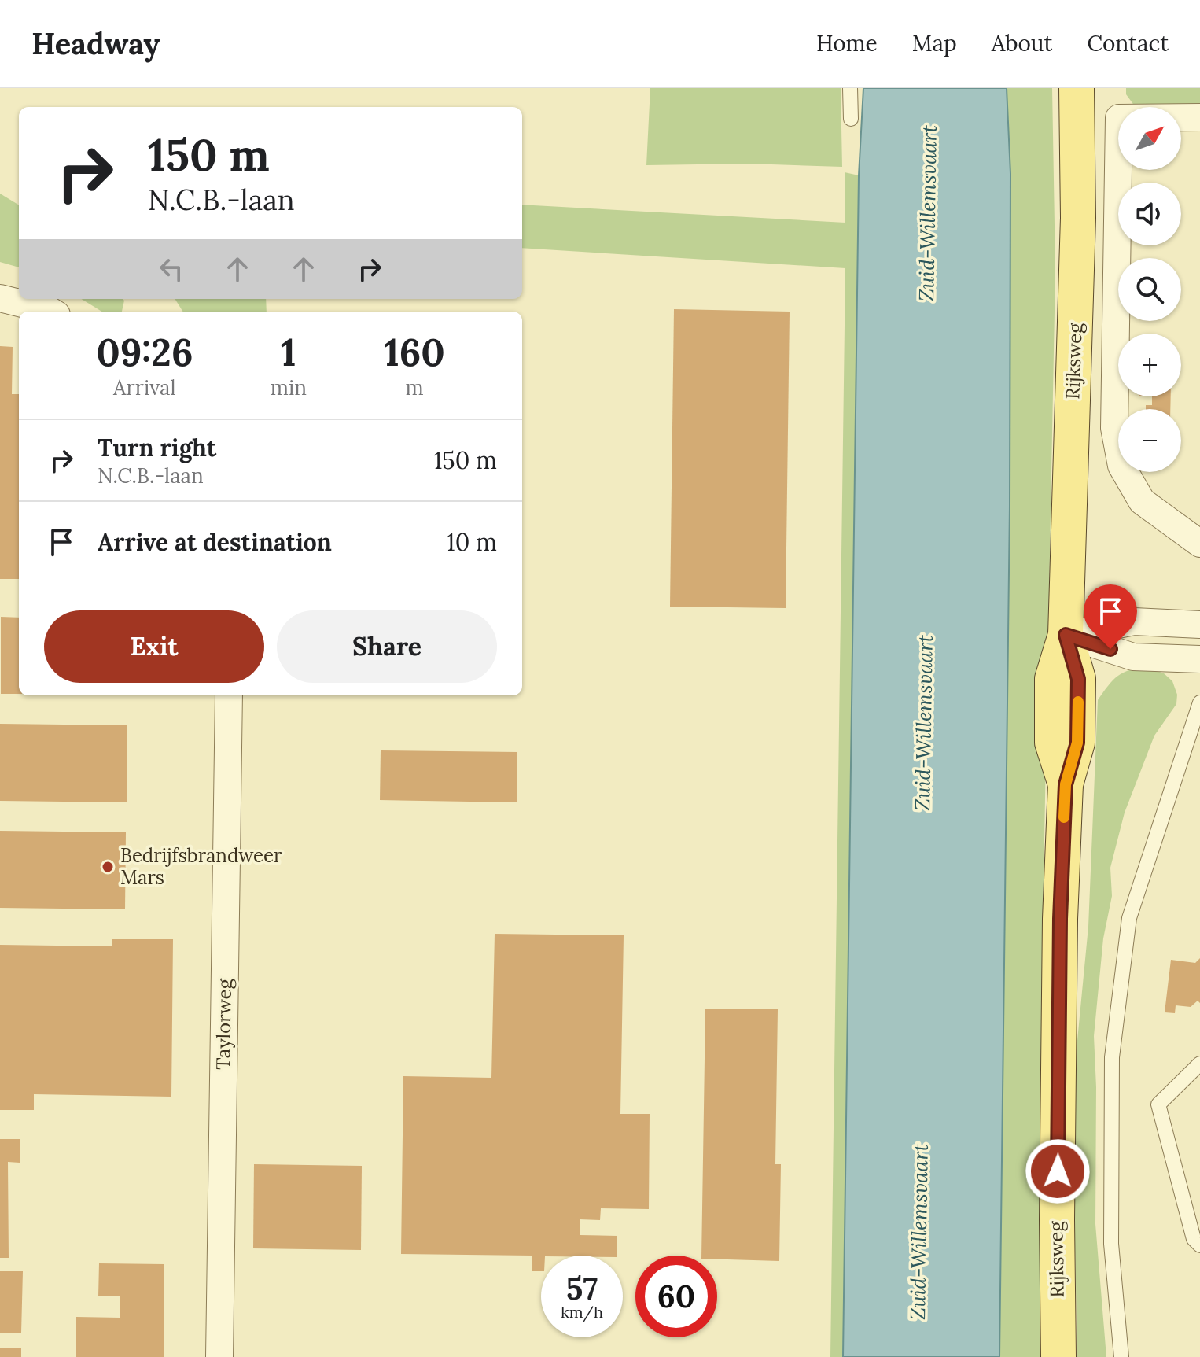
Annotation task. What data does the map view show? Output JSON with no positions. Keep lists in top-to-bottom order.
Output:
{
  "streets": {
    "main road": ["Rijksweg"],
    "street": ["Taylorweg"]
  },
  "water": ["Zuid-Willemsvaart"],
  "places": ["Bedrijfsbrandweer Mars"],
  "north": "top right",
  "page": {
    "header": "Headway",
    "nav": [
      "Home",
      "Map",
      "About",
      "Contact"
    ],
    "map_buttons": ["+", "−"],
    "turn": ["150 m", "N.C.B.-laan"],
    "eta": [
      "09:26",
      "Arrival",
      "1",
      "min",
      "160",
      "m"
    ],
    "list": [
      {
        "name": "Turn right",
        "note": "N.C.B.-laan",
        "value": "150 m"
      },
      {
        "name": "Arrive at destination",
        "value": "10 m"
      }
    ],
    "buttons": ["Exit", "Share"],
    "speed": "57 km/h",
    "limit": "60"
  }
}
